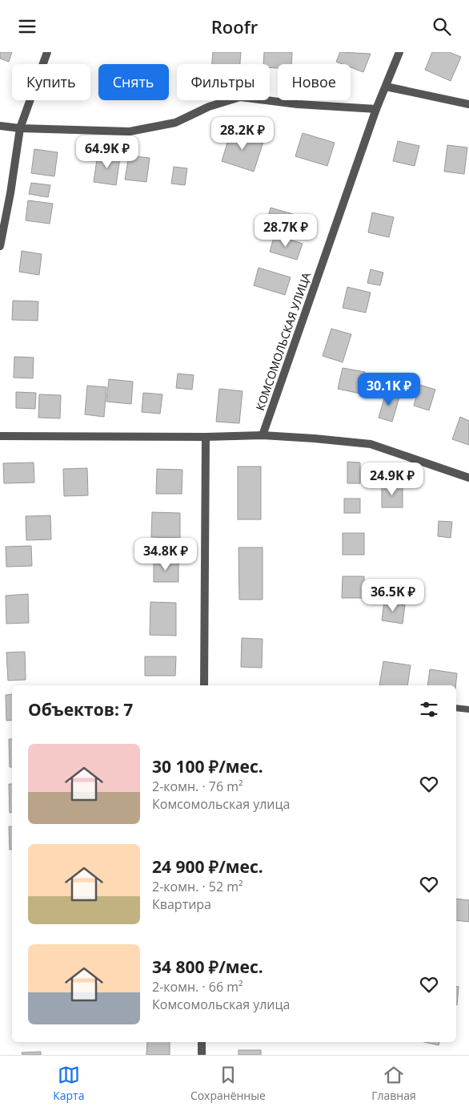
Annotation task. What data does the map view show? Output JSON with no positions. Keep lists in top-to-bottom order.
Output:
{
  "streets": {
    "street": ["КОМСОМОЛЬСКАЯ УЛИЦА"]
  },
  "page": {
    "header": "Roofr",
    "chip": [
      "Купить",
      "Снять",
      "Фильтры",
      "Новое"
    ],
    "price": [
      "28.2K ₽",
      "64.9K ₽",
      "28.7K ₽",
      "30.1K ₽",
      "24.9K ₽",
      "34.8K ₽",
      "36.5K ₽"
    ],
    "heading": "Объектов: 7",
    "list": [
      {
        "name": "30 100 ₽/мес.",
        "note": "2-комн. · 76 m² · Комсомольская улица"
      },
      {
        "name": "24 900 ₽/мес.",
        "note": "2-комн. · 52 m² · Квартира"
      },
      {
        "name": "34 800 ₽/мес.",
        "note": "2-комн. · 66 m² · Комсомольская улица"
      }
    ],
    "tabs": ["Карта", "Сохранённые", "Главная"]
  }
}
